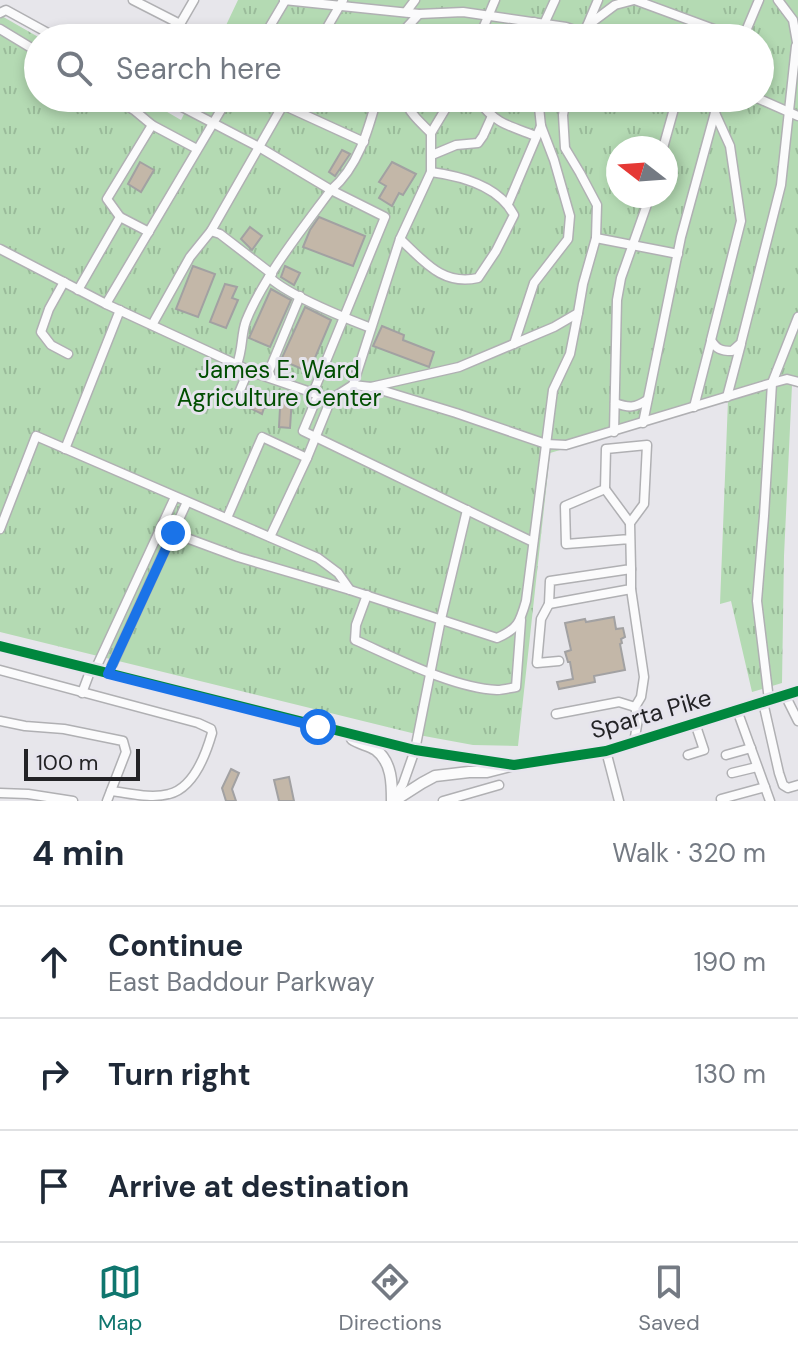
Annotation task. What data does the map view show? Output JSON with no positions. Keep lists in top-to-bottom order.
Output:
{
  "streets": {
    "main road": ["Sparta Pike"]
  },
  "parks": ["James E. Ward Agriculture Center"],
  "scale_bar": "100 m",
  "north": "left",
  "page": {
    "search": "Search here",
    "scale": "100 m",
    "heading": ["4 min", "Walk · 320 m"],
    "list": [
      ["Continue", "East Baddour Parkway", "190 m"],
      ["Turn right", "130 m"],
      "Arrive at destination"
    ],
    "nav": ["Map", "Directions", "Saved"]
  }
}
